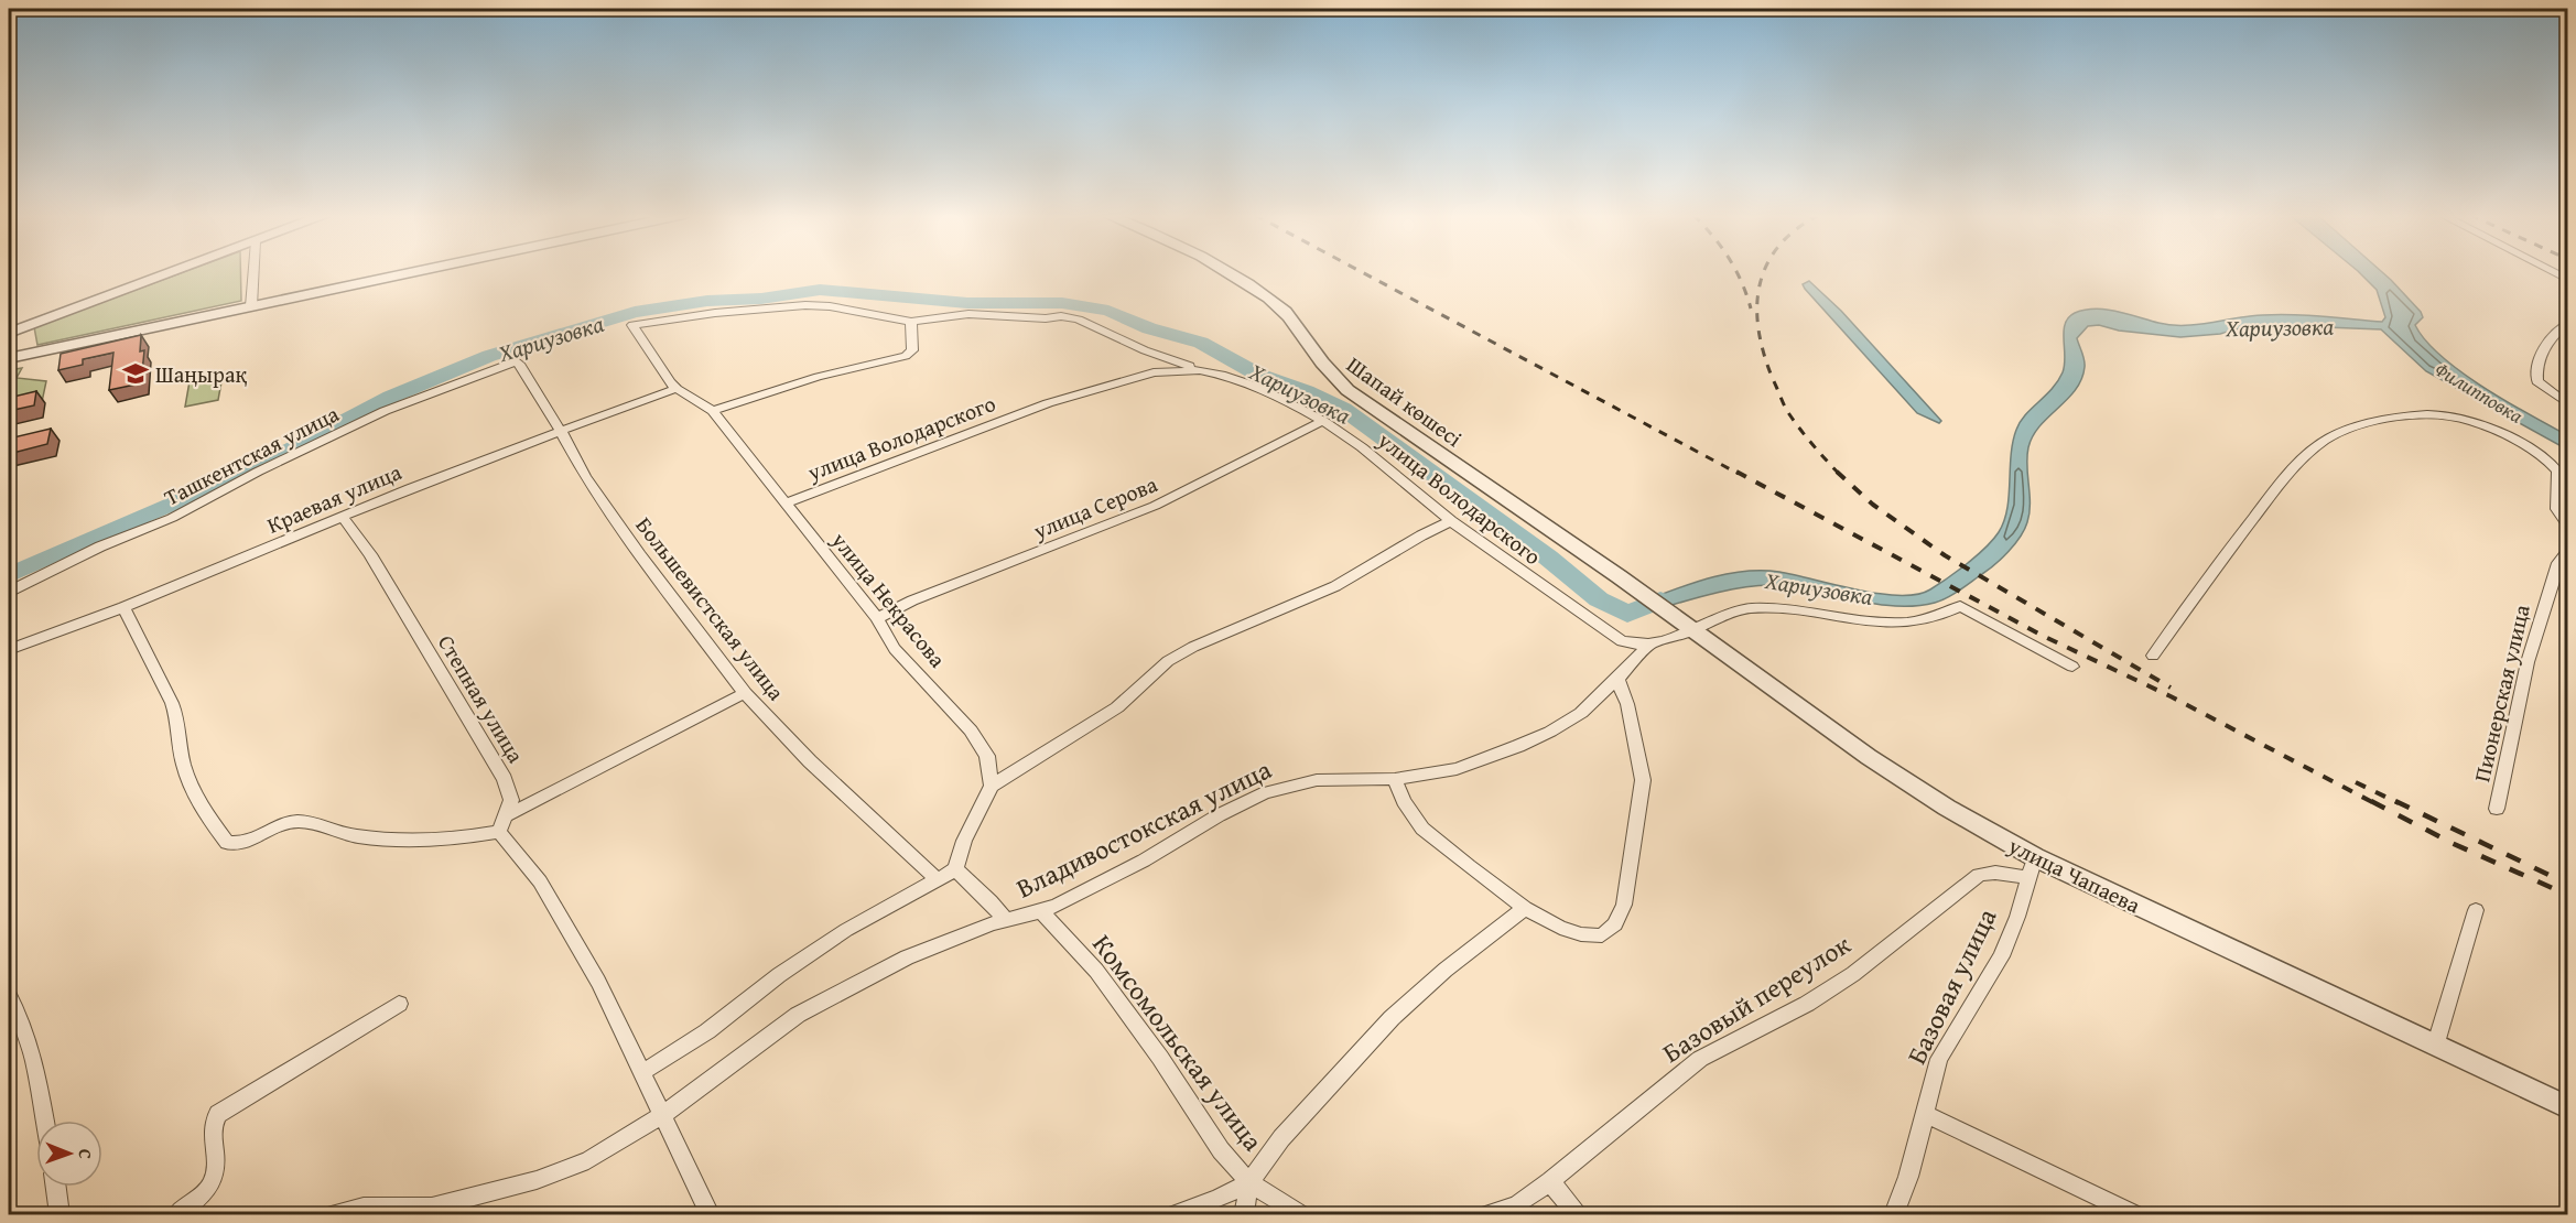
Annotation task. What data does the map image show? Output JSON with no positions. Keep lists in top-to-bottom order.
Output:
{
  "streets": {
    "street": [
      "Шапай көшесі",
      "улица Володарского",
      "Ташкентская улица",
      "Краевая улица",
      "улица Серова",
      "улица Некрасова",
      "Большевистская улица",
      "Пионерская улица",
      "Степная улица",
      "Владивостокская улица",
      "улица Чапаева",
      "Базовая улица",
      "Базовый переулок",
      "Комсомольская улица"
    ]
  },
  "crossings": [
    ["Шапай көшесі", "улица Чапаева"],
    ["улица Володарского", "улица Серова"],
    ["улица Володарского", "улица Некрасова"],
    ["улица Володарского", "Владивостокская улица"],
    ["улица Володарского", "улица Чапаева"],
    ["Ташкентская улица", "Большевистская улица"],
    ["Краевая улица", "улица Некрасова"],
    ["Краевая улица", "Большевистская улица"],
    ["Краевая улица", "Степная улица"],
    ["улица Серова", "улица Некрасова"],
    ["Владивостокская улица", "Комсомольская улица"],
    ["улица Чапаева", "Базовая улица"],
    ["улица Чапаева", "Базовый переулок"],
    ["Базовая улица", "Базовый переулок"]
  ],
  "water": ["Хариузовка", "Филипповка"],
  "places": {
    "school or university": ["Шаңырақ"]
  },
  "north": "right"
}
